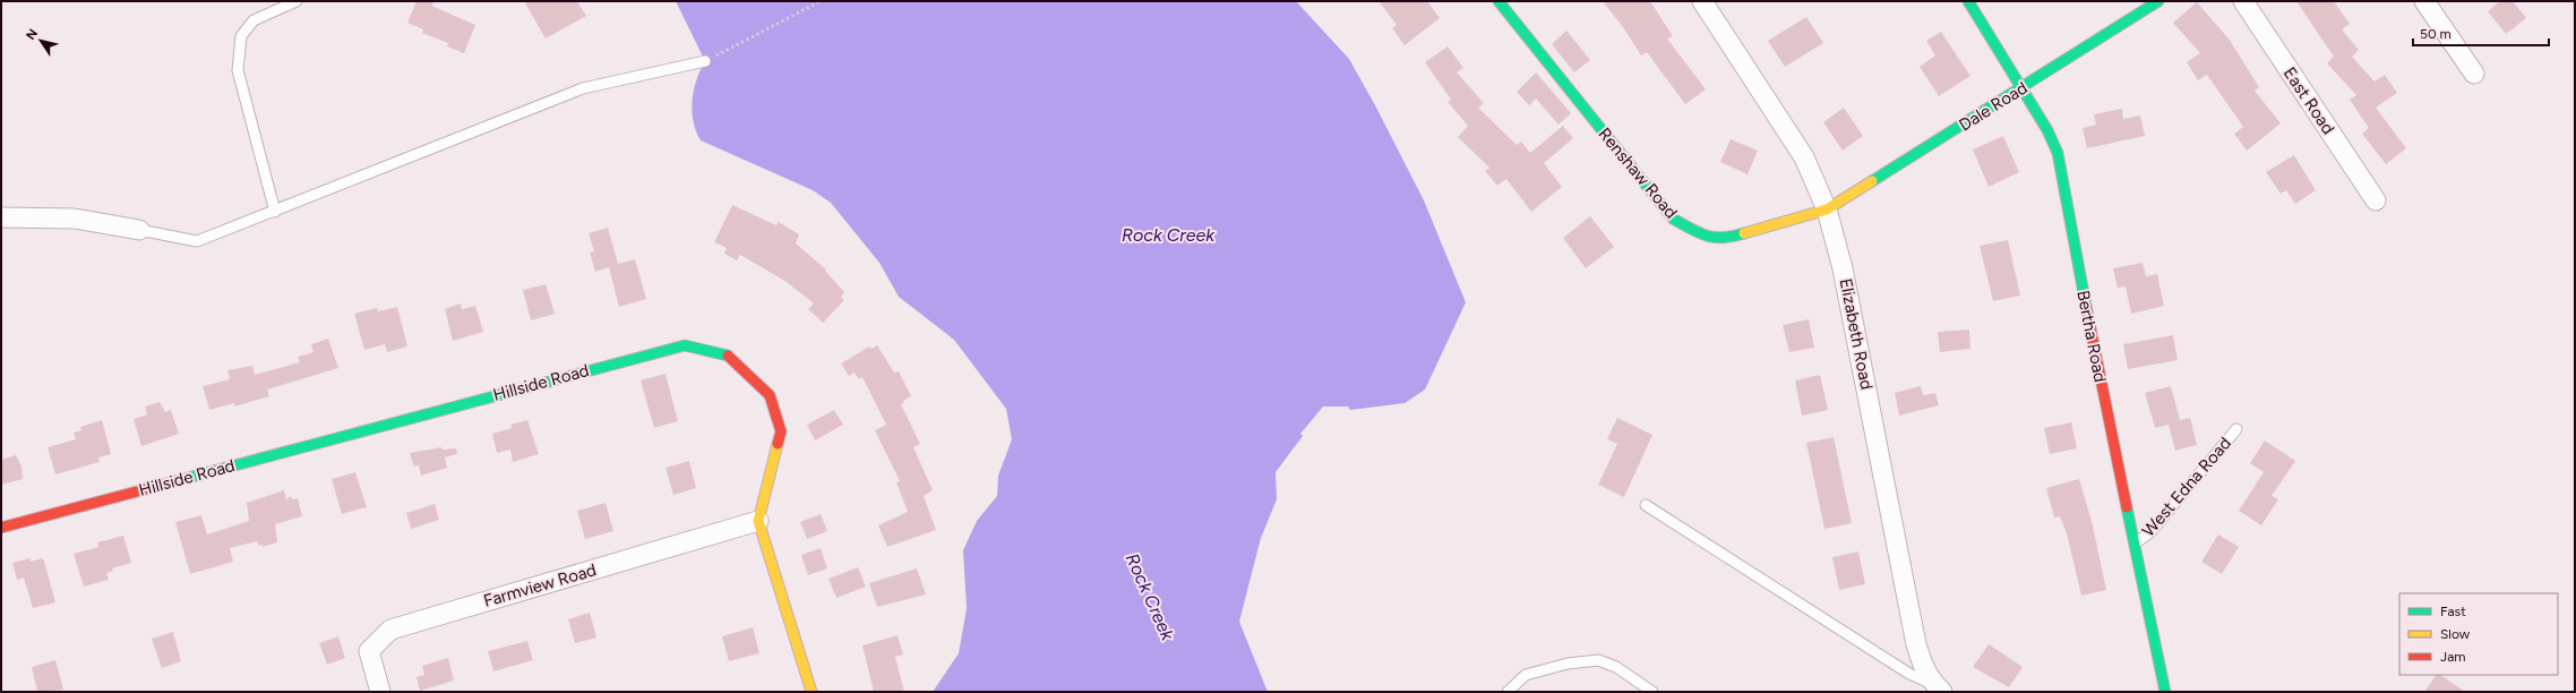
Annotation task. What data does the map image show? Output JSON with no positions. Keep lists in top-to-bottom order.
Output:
{
  "streets": {
    "street": [
      "East Road",
      "Dale Road",
      "Renshaw Road",
      "Elizabeth Road",
      "Bertha Road",
      "Hillside Road",
      "Farmview Road"
    ],
    "lane": ["West Edna Road"]
  },
  "crossings": [
    ["Dale Road", "Renshaw Road"],
    ["Dale Road", "Elizabeth Road"],
    ["Dale Road", "Bertha Road"],
    ["Renshaw Road", "Elizabeth Road"],
    ["Bertha Road", "West Edna Road"],
    ["Hillside Road", "Farmview Road"]
  ],
  "water": ["Rock Creek"],
  "legend": ["Fast", "Slow", "Jam"],
  "scale_bar": "50 m",
  "north": "top left"
}
